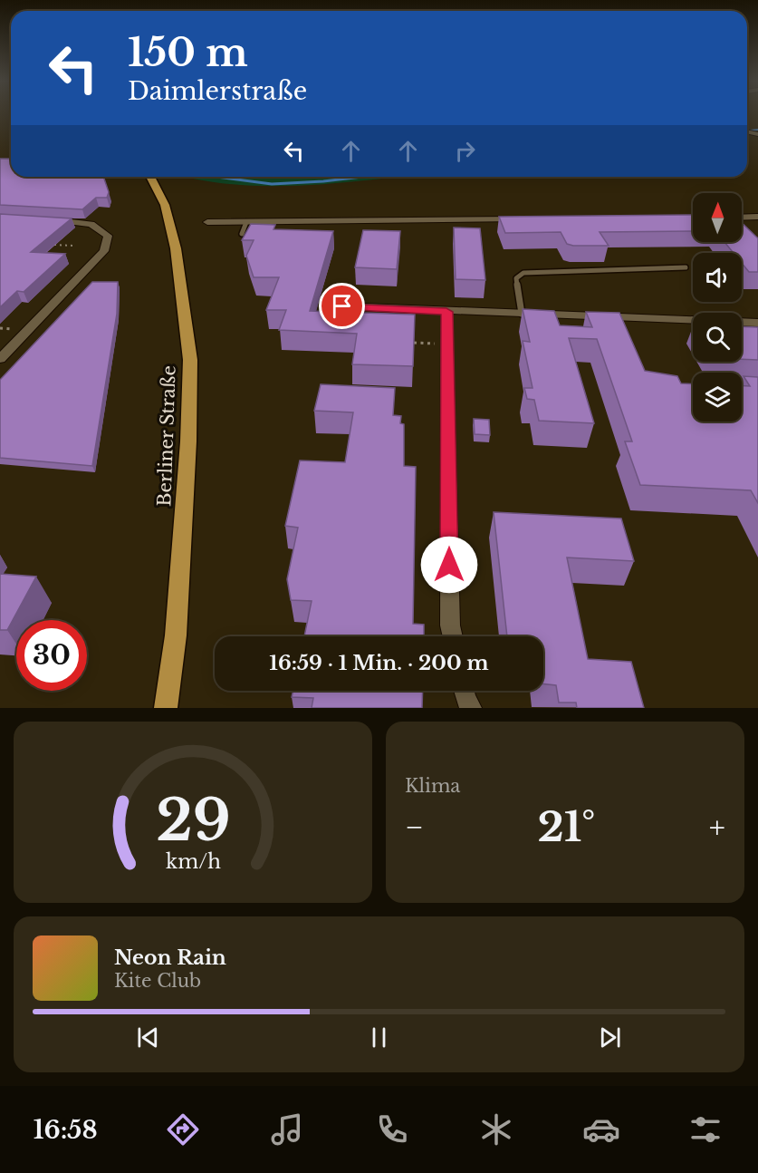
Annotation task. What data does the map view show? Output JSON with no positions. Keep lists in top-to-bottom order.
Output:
{
  "streets": {
    "main road": ["Berliner Straße"]
  },
  "north": "top",
  "page": {
    "turn": ["150 m", "Daimlerstraße"],
    "limit": "30",
    "trip": "16:59 · 1 Min. · 200 m",
    "tile": "Klima",
    "heat": ["−", "21°", "+"],
    "song": ["Neon Rain", "Kite Club"],
    "tabs": "16:58",
    "gauge": ["29", "km/h"]
  }
}
